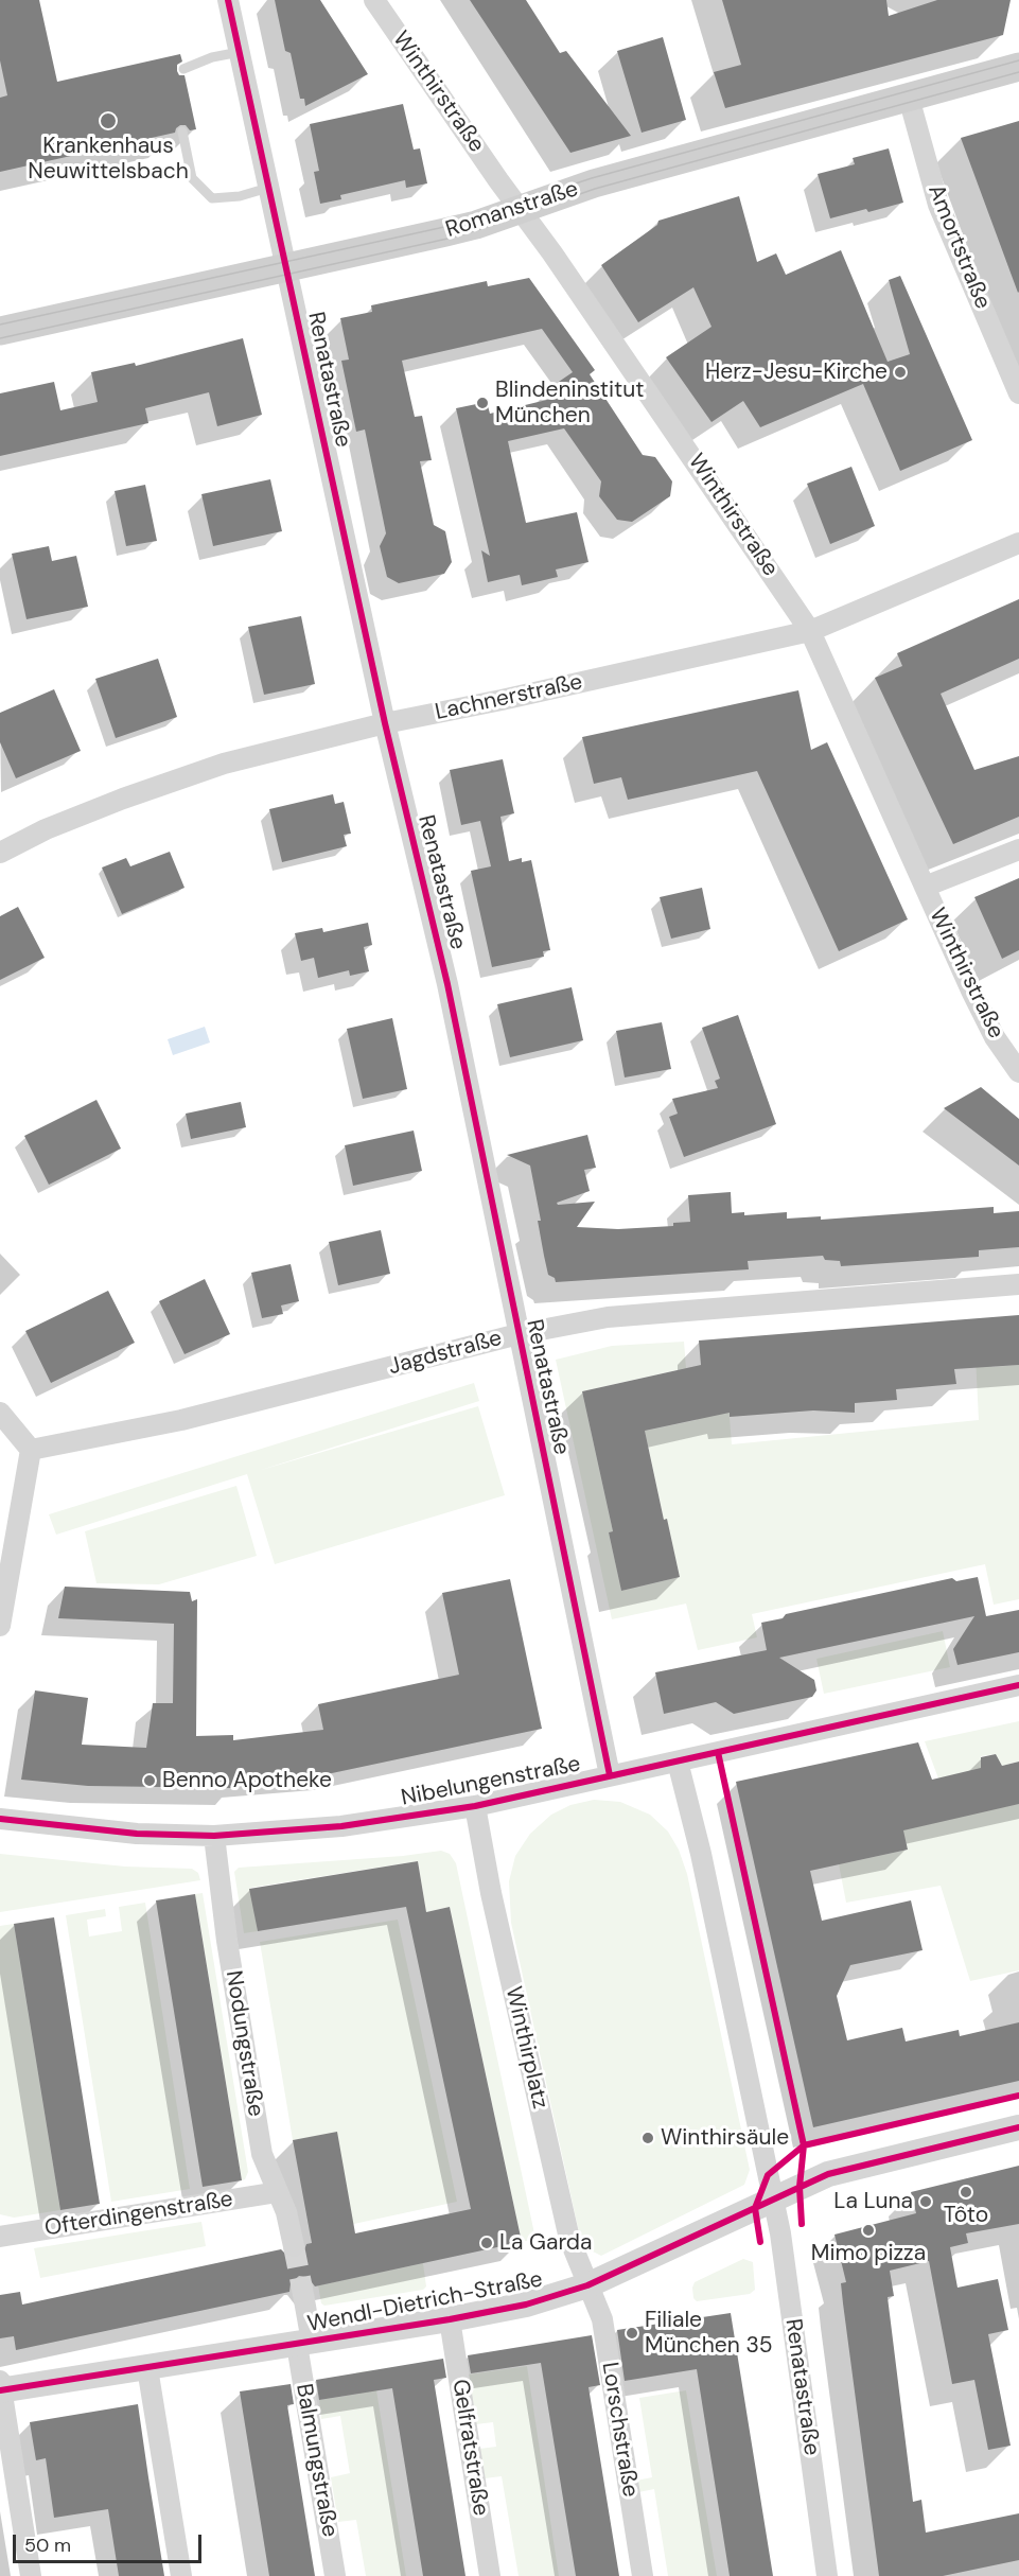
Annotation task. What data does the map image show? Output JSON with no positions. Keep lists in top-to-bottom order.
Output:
{
  "streets": {
    "main road": ["Romanstraße"],
    "street": [
      "Winthirstraße",
      "Amortstraße",
      "Renatastraße",
      "Lachnerstraße",
      "Jagdstraße",
      "Nibelungenstraße",
      "Nodungstraße",
      "Winthirplatz",
      "Ofterdingenstraße",
      "Wendl-Dietrich-Straße",
      "Lorschstraße",
      "Gelfratstraße",
      "Balmungstraße"
    ]
  },
  "crossings": [
    ["Winthirstraße", "Romanstraße"],
    ["Winthirstraße", "Lachnerstraße"],
    ["Romanstraße", "Amortstraße"],
    ["Romanstraße", "Renatastraße"],
    ["Renatastraße", "Lachnerstraße"],
    ["Renatastraße", "Jagdstraße"],
    ["Renatastraße", "Nibelungenstraße"],
    ["Renatastraße", "Wendl-Dietrich-Straße"],
    ["Nibelungenstraße", "Nodungstraße"],
    ["Nibelungenstraße", "Winthirplatz"],
    ["Nodungstraße", "Ofterdingenstraße"],
    ["Winthirplatz", "Wendl-Dietrich-Straße"],
    ["Winthirplatz", "Lorschstraße"],
    ["Wendl-Dietrich-Straße", "Lorschstraße"],
    ["Wendl-Dietrich-Straße", "Gelfratstraße"],
    ["Wendl-Dietrich-Straße", "Balmungstraße"]
  ],
  "places": [
    "Krankenhaus Neuwittelsbach",
    "Herz-Jesu-Kirche",
    "Blindeninstitut München",
    "Benno Apotheke",
    "Winthirsäule",
    "Tôto",
    "La Luna",
    "Mimo pizza",
    "La Garda",
    "Filiale München 35"
  ],
  "scale_bar": "50 m"
}
